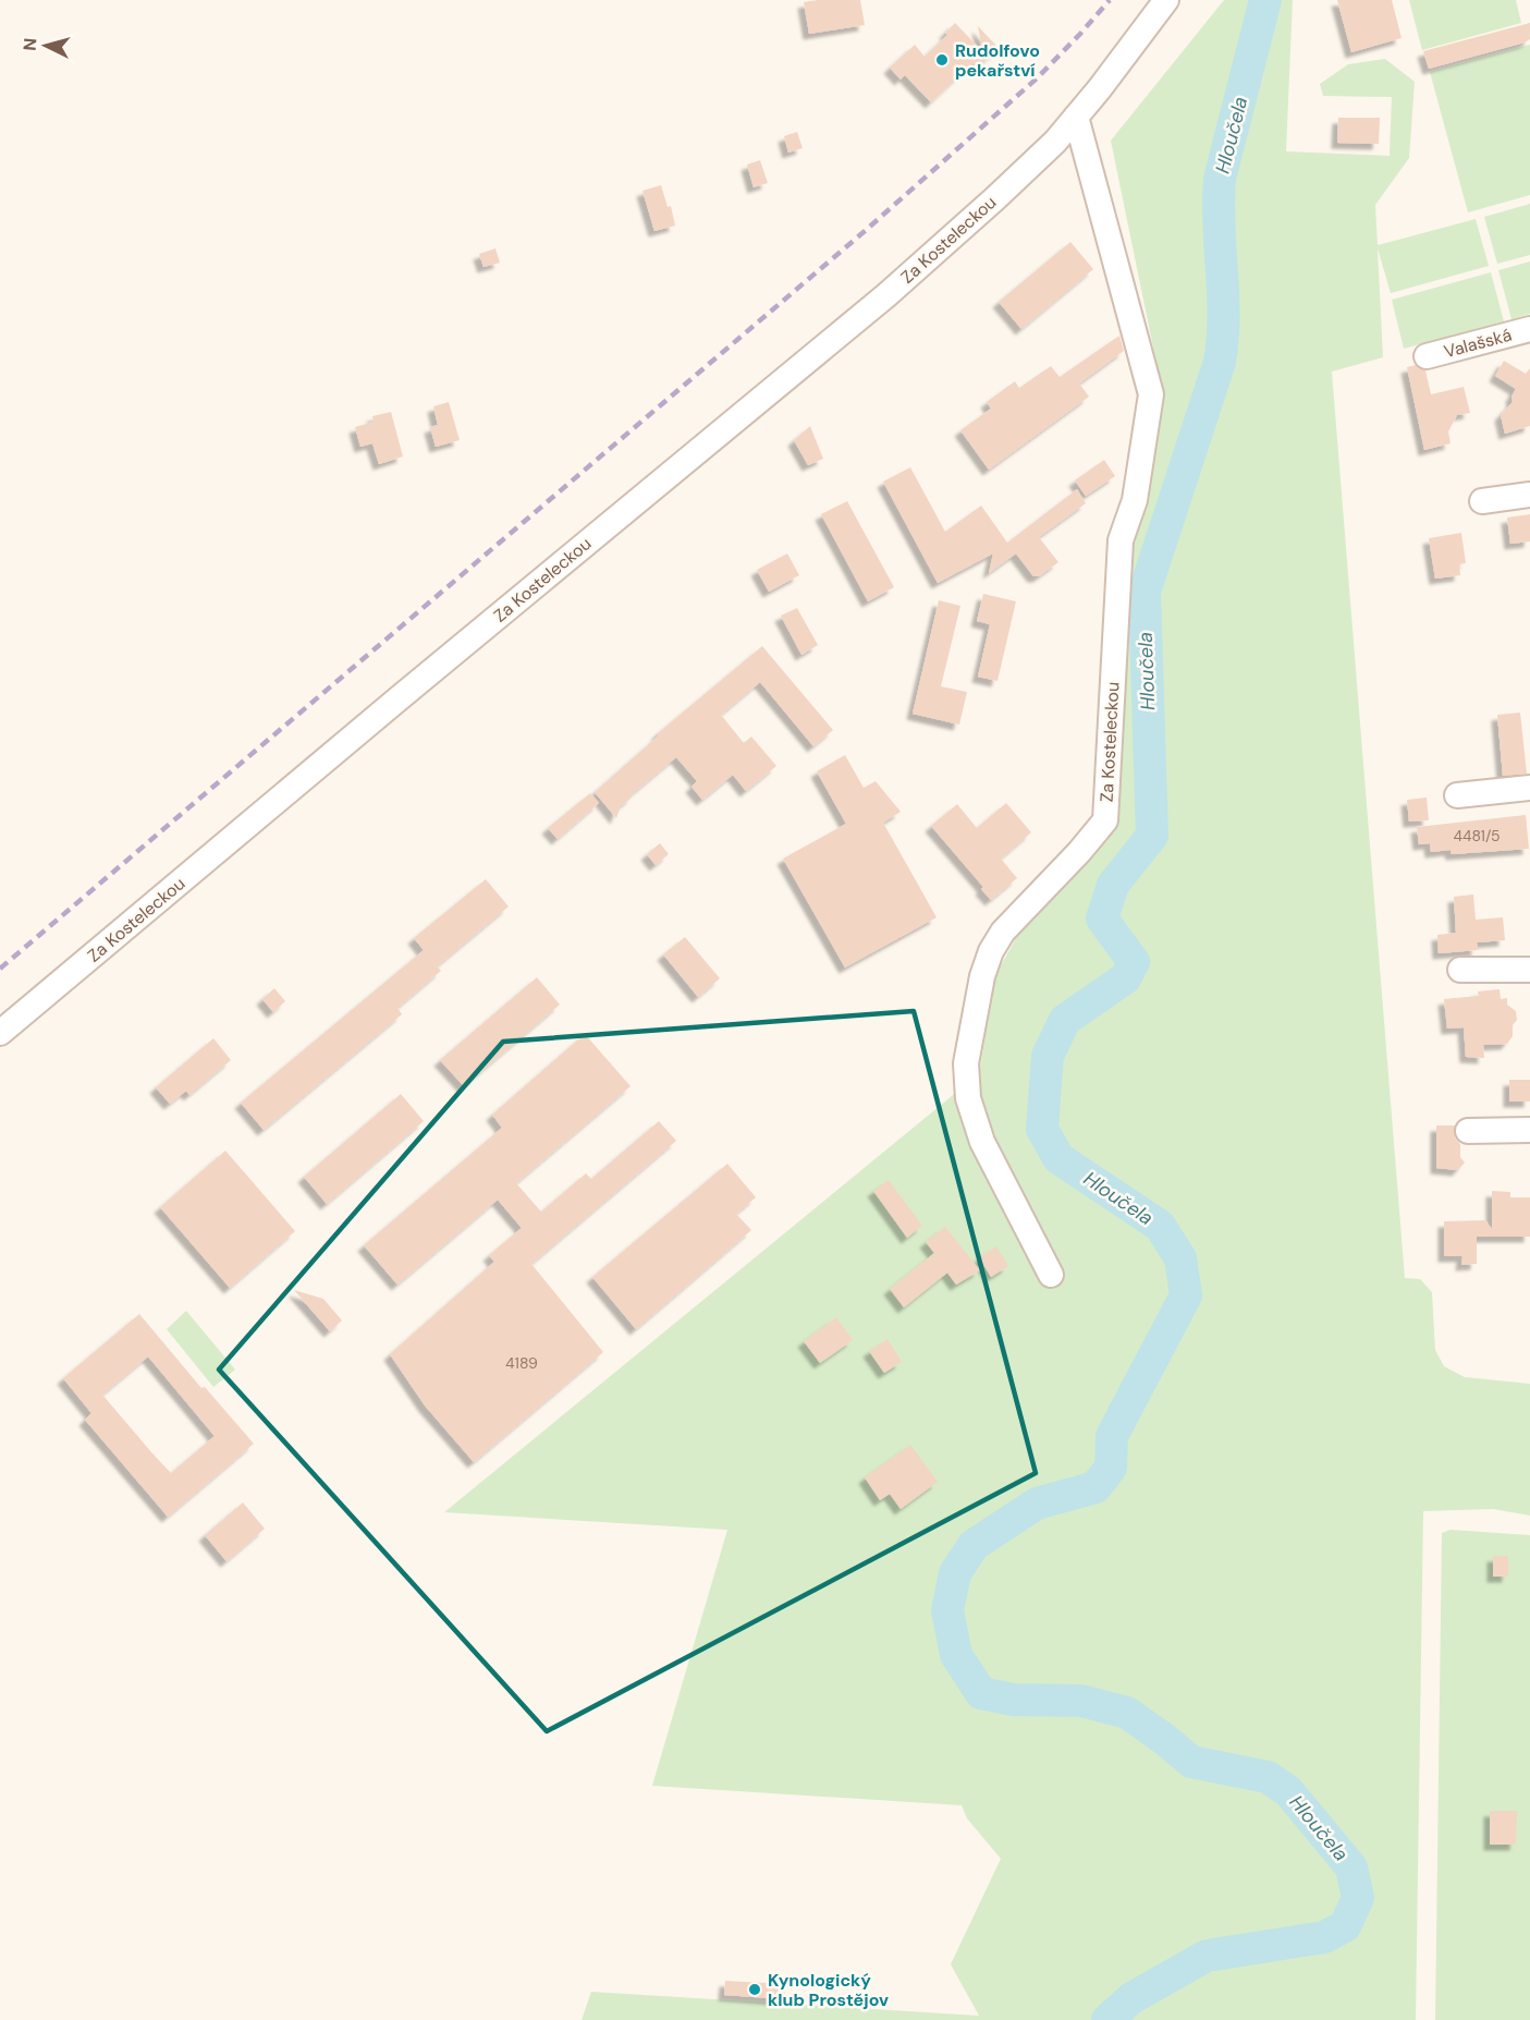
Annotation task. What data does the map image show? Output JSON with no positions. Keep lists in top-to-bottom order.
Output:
{
  "streets": {
    "street": ["Za Kosteleckou", "Valašská"]
  },
  "water": ["Hloučela"],
  "places": ["Rudolfovo pekařství", "Kynologický klub Prostějov"],
  "house_numbers": ["4481/5", "4189"],
  "north": "left"
}
